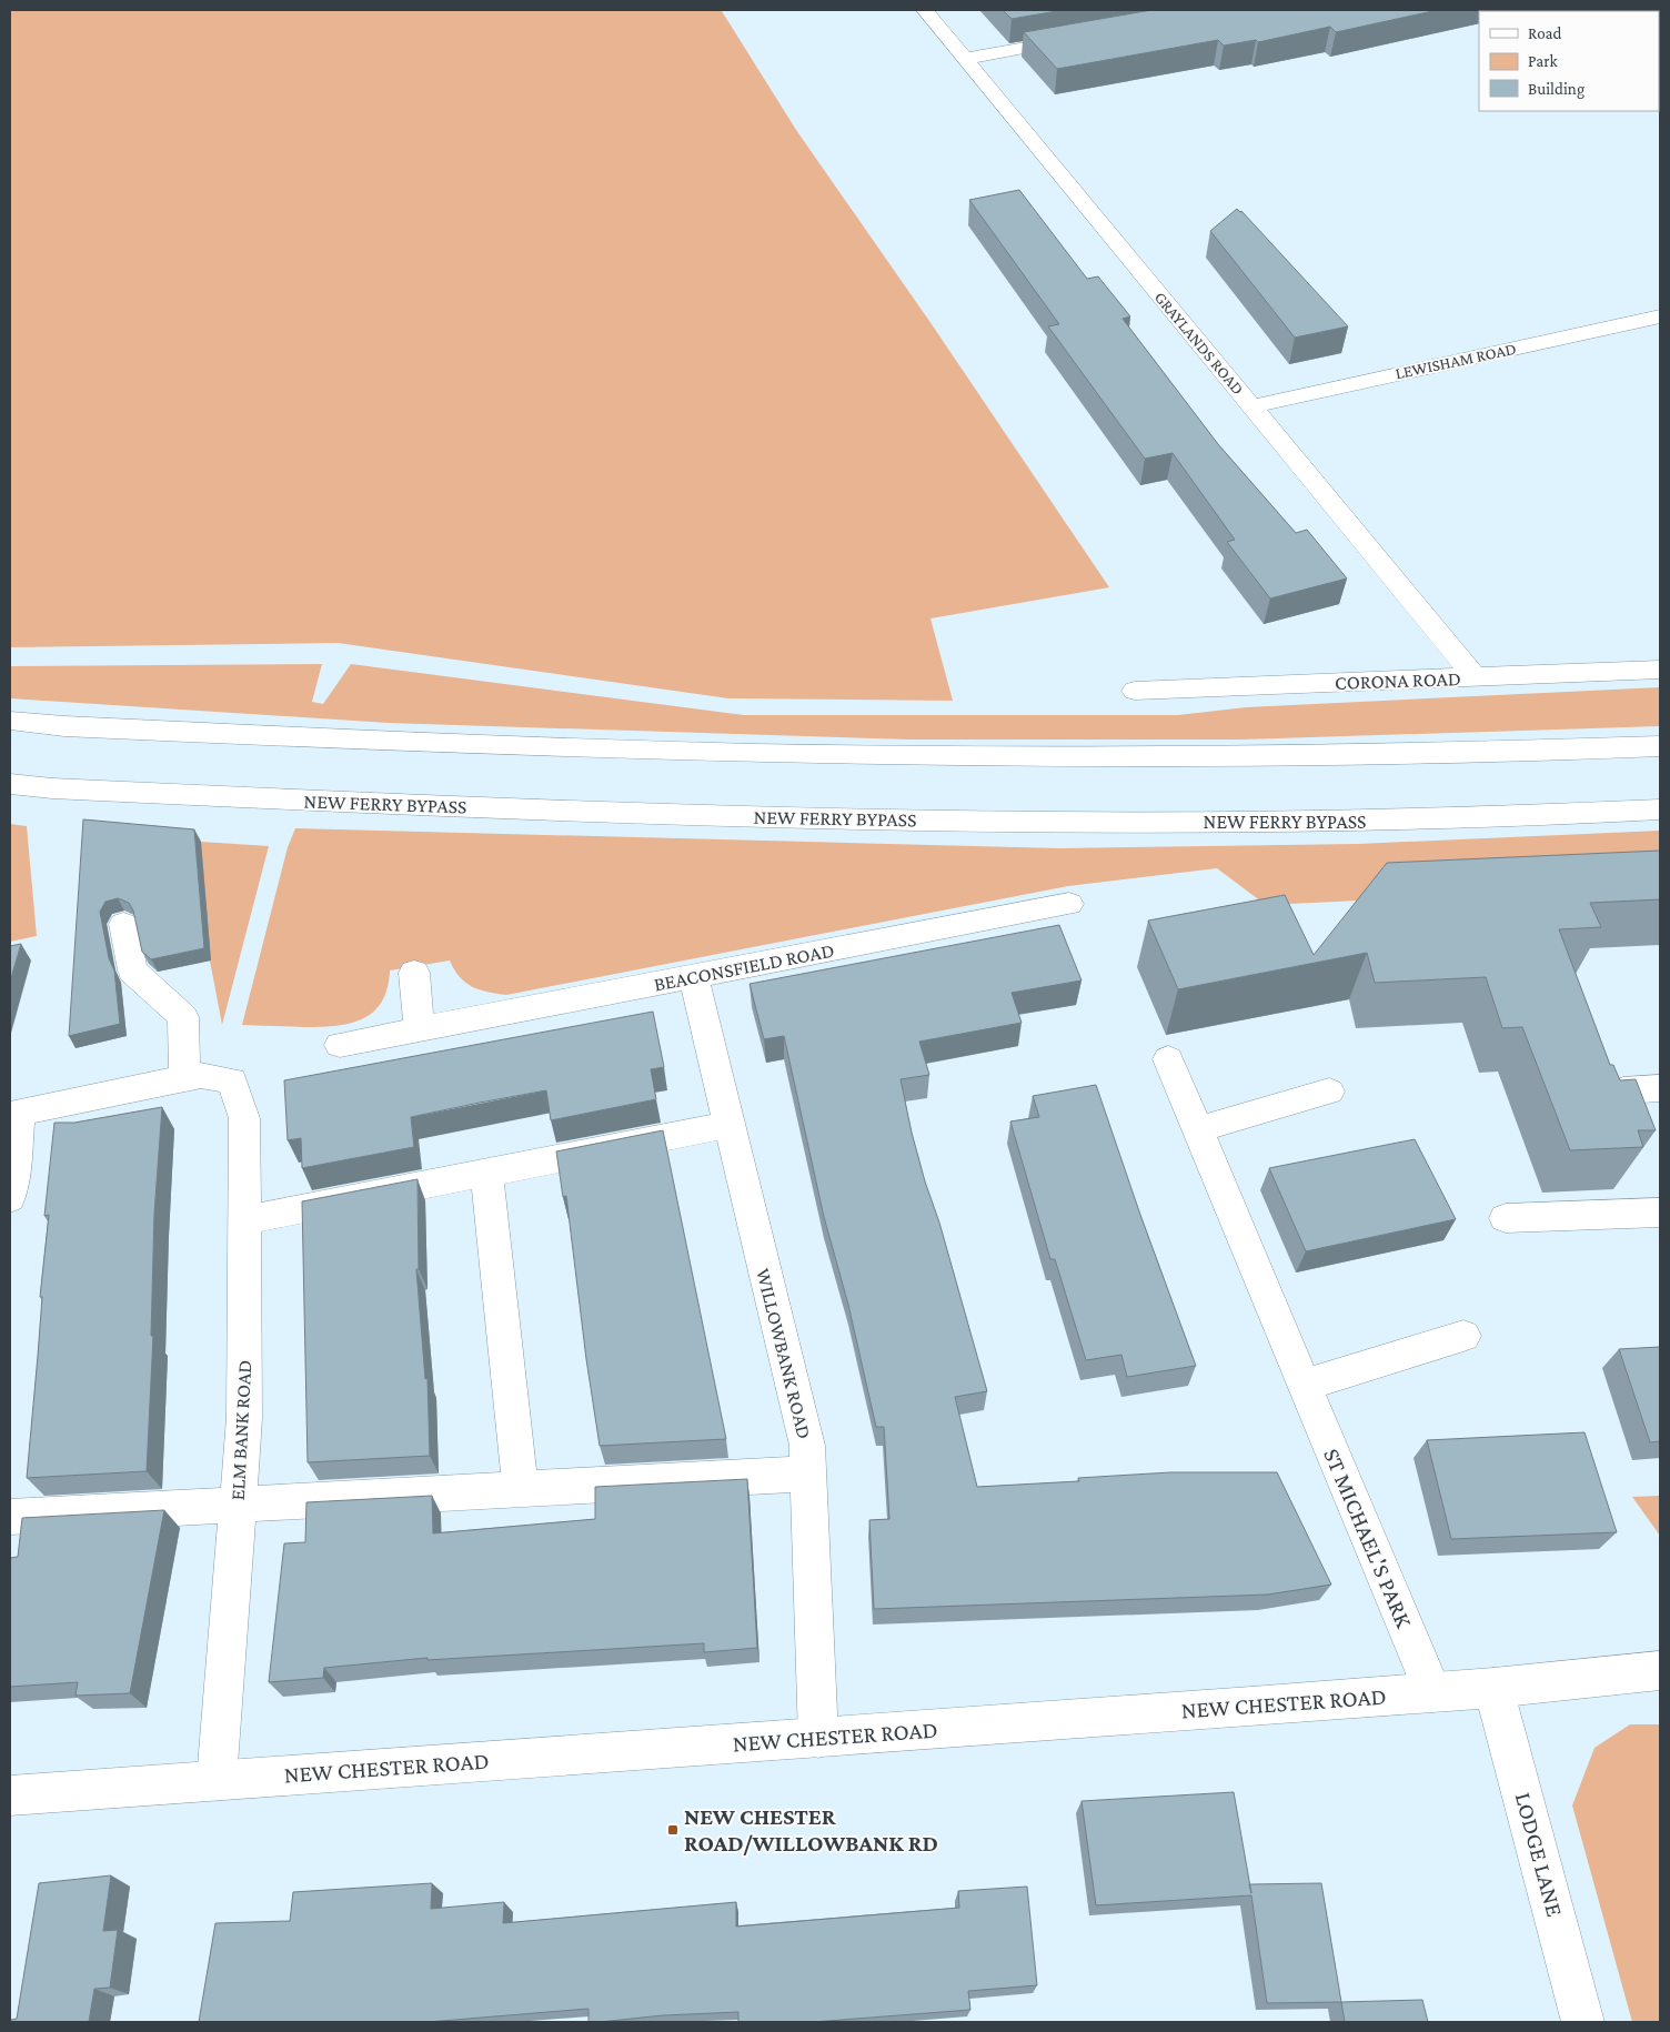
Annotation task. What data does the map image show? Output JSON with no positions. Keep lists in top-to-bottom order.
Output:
{
  "streets": {
    "main road": [
      "GRAYLANDS ROAD",
      "LEWISHAM ROAD",
      "CORONA ROAD",
      "NEW FERRY BYPASS",
      "BEACONSFIELD ROAD",
      "WILLOWBANK ROAD",
      "ELM BANK ROAD",
      "ST MICHAEL'S PARK",
      "NEW CHESTER ROAD",
      "LODGE LANE"
    ]
  },
  "crossings": [
    ["GRAYLANDS ROAD", "LEWISHAM ROAD"],
    ["GRAYLANDS ROAD", "CORONA ROAD"],
    ["BEACONSFIELD ROAD", "WILLOWBANK ROAD"],
    ["WILLOWBANK ROAD", "NEW CHESTER ROAD"],
    ["ELM BANK ROAD", "NEW CHESTER ROAD"],
    ["ST MICHAEL'S PARK", "NEW CHESTER ROAD"],
    ["NEW CHESTER ROAD", "LODGE LANE"]
  ],
  "places": {
    "transit": ["NEW CHESTER ROAD/WILLOWBANK RD"]
  },
  "legend": ["Road", "Park", "Building"]
}
